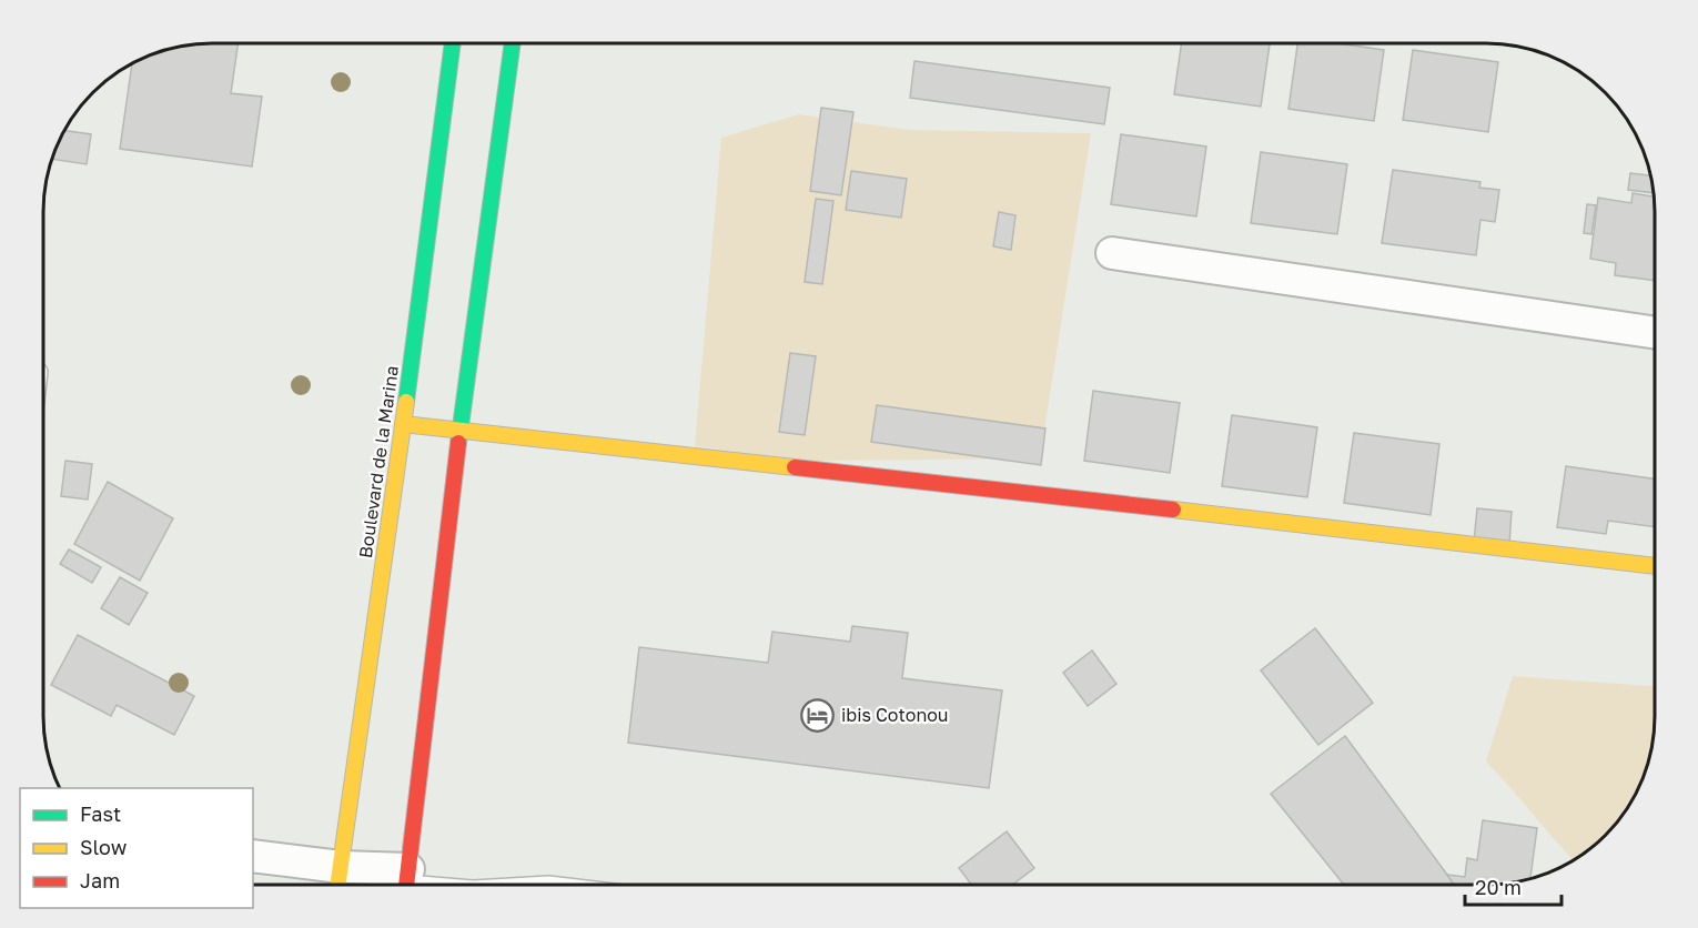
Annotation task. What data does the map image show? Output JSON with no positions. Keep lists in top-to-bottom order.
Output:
{
  "streets": {
    "main road": ["Boulevard de la Marina"]
  },
  "places": {
    "hotel": ["ibis Cotonou"]
  },
  "legend": ["Fast", "Slow", "Jam"],
  "scale_bar": "20 m"
}
